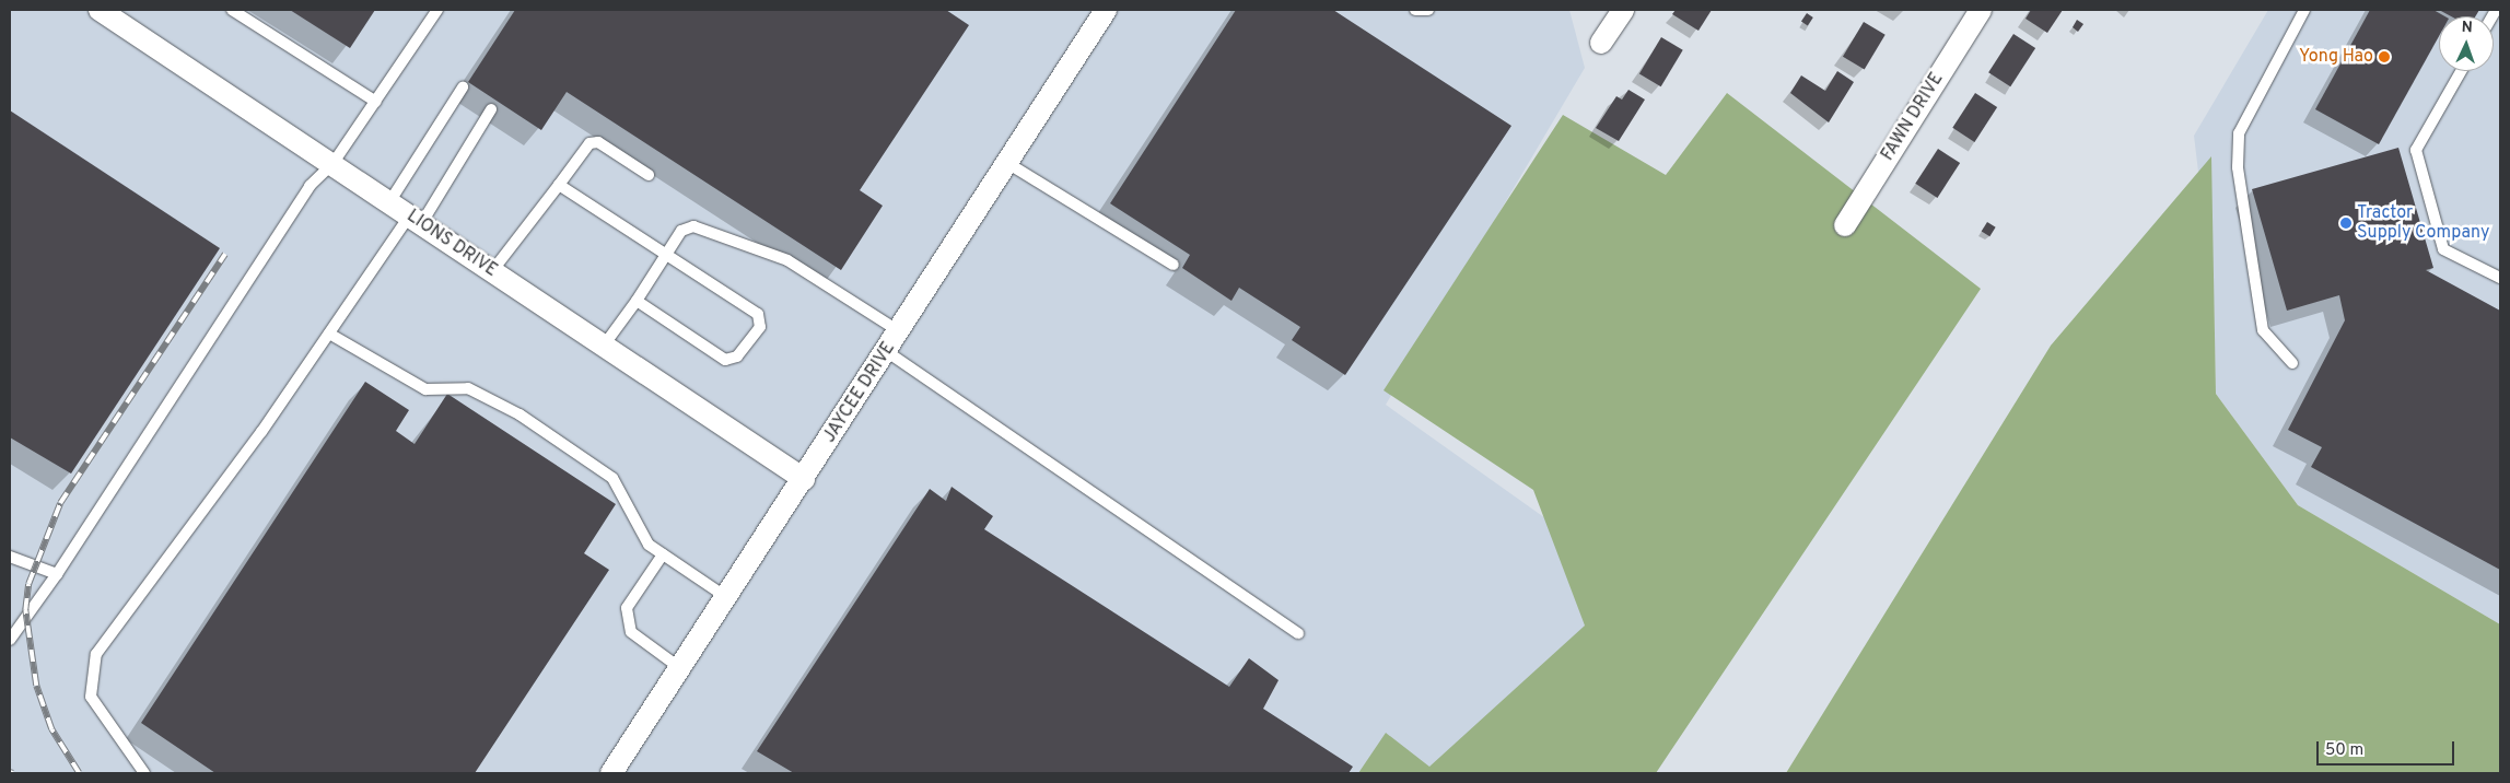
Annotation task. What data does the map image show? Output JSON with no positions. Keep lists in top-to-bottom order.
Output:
{
  "streets": {
    "street": ["FAWN DRIVE", "LIONS DRIVE", "JAYCEE DRIVE"]
  },
  "crossings": [
    ["LIONS DRIVE", "JAYCEE DRIVE"]
  ],
  "places": ["Yong Hao", "Tractor Supply Company"],
  "scale_bar": "50 m",
  "north": "top"
}
